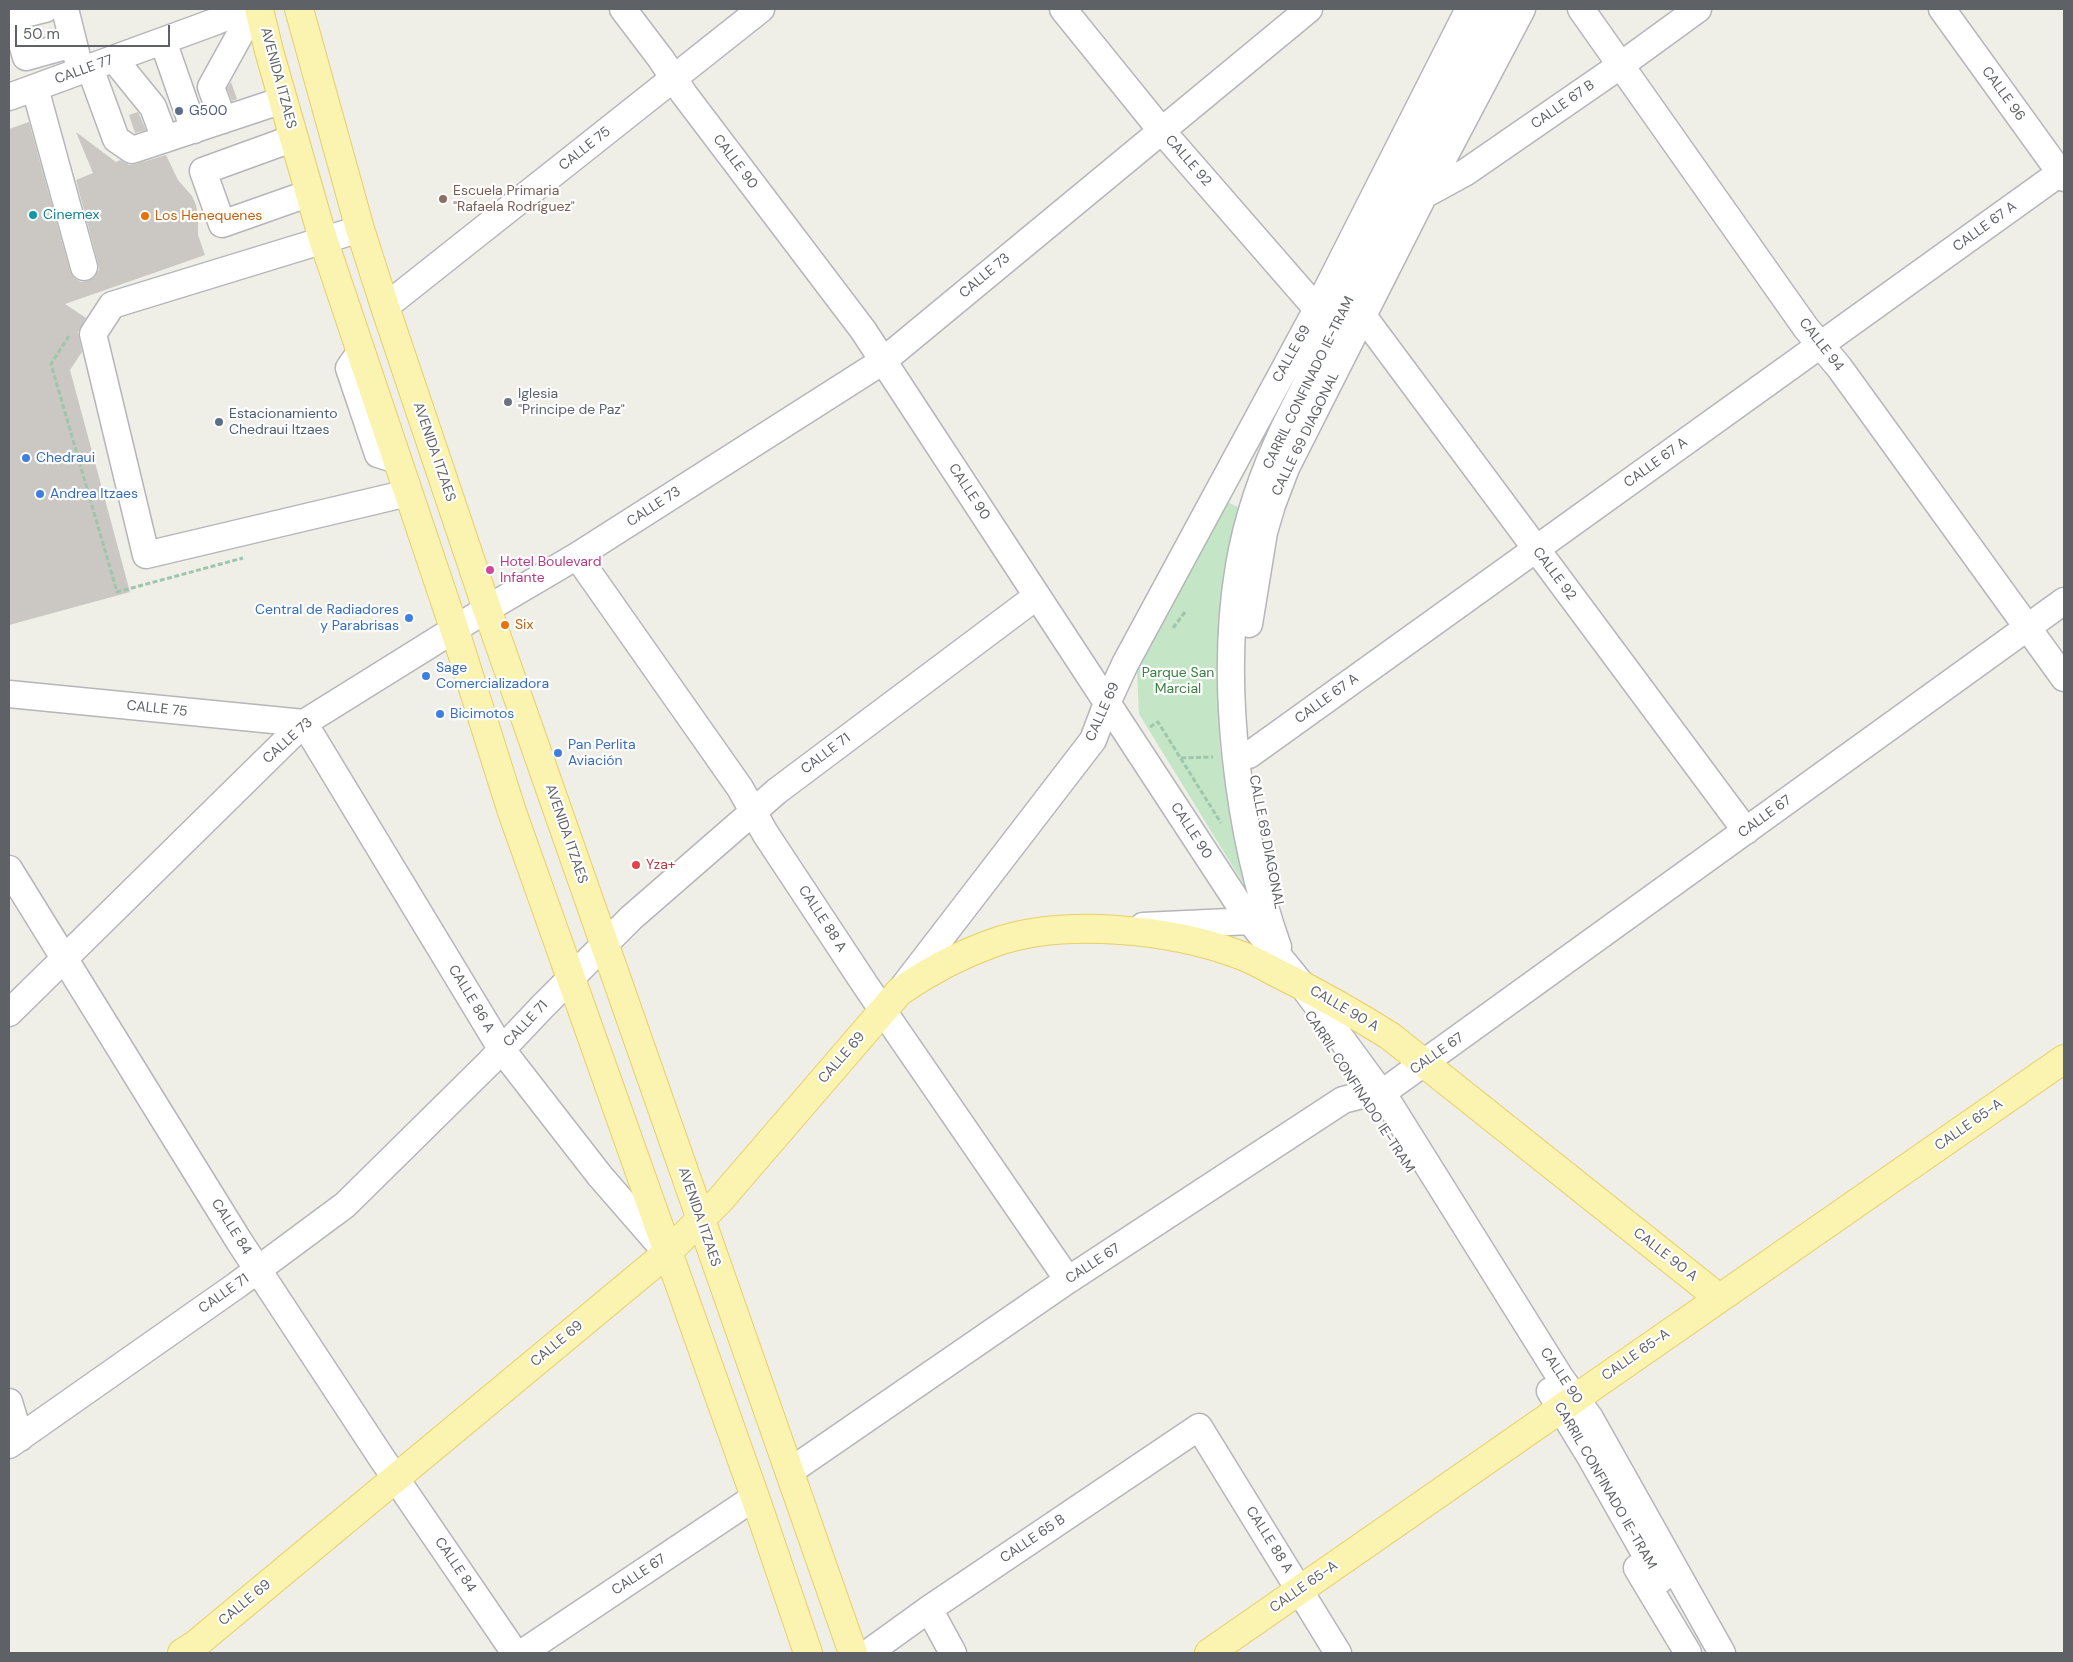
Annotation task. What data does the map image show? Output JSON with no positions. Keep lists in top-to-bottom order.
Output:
{
  "streets": {
    "main road": [
      "AVENIDA ITZAES",
      "CALLE 69",
      "CALLE 90 A",
      "CALLE 65-A"
    ],
    "street": [
      "CALLE 77",
      "CALLE 96",
      "CALLE 67 B",
      "CALLE 75",
      "CALLE 92",
      "CALLE 90",
      "CALLE 67 A",
      "CALLE 73",
      "CALLE 94",
      "CARRIL CONFINADO IE-TRAM",
      "CALLE 69 DIAGONAL",
      "CALLE 71",
      "CALLE 67",
      "CALLE 88 A",
      "CALLE 86 A",
      "CALLE 84",
      "CALLE 65 B"
    ]
  },
  "crossings": [
    ["AVENIDA ITZAES", "CALLE 75"],
    ["AVENIDA ITZAES", "CALLE 73"],
    ["AVENIDA ITZAES", "CALLE 69"],
    ["AVENIDA ITZAES", "CALLE 71"],
    ["AVENIDA ITZAES", "CALLE 67"],
    ["AVENIDA ITZAES", "CALLE 86 A"],
    ["CALLE 96", "CALLE 67 A"],
    ["CALLE 67 B", "CALLE 94"],
    ["CALLE 67 B", "CALLE 69 DIAGONAL"],
    ["CALLE 75", "CALLE 90"],
    ["CALLE 75", "CALLE 73"],
    ["CALLE 75", "CALLE 86 A"],
    ["CALLE 92", "CALLE 67 A"],
    ["CALLE 92", "CALLE 73"],
    ["CALLE 92", "CALLE 69"],
    ["CALLE 92", "CALLE 69 DIAGONAL"],
    ["CALLE 92", "CALLE 67"],
    ["CALLE 90", "CALLE 73"],
    ["CALLE 90", "CALLE 69"],
    ["CALLE 90", "CARRIL CONFINADO IE-TRAM"],
    ["CALLE 90", "CALLE 69 DIAGONAL"],
    ["CALLE 90", "CALLE 71"],
    ["CALLE 90", "CALLE 67"],
    ["CALLE 90", "CALLE 90 A"],
    ["CALLE 90", "CALLE 65-A"],
    ["CALLE 67 A", "CALLE 94"],
    ["CALLE 67 A", "CALLE 69 DIAGONAL"],
    ["CALLE 73", "CALLE 88 A"],
    ["CALLE 73", "CALLE 86 A"],
    ["CALLE 73", "CALLE 84"],
    ["CALLE 94", "CALLE 67"],
    ["CALLE 69", "CALLE 88 A"],
    ["CALLE 69", "CALLE 86 A"],
    ["CALLE 69", "CALLE 90 A"],
    ["CALLE 69", "CALLE 84"],
    ["CARRIL CONFINADO IE-TRAM", "CALLE 69 DIAGONAL"],
    ["CARRIL CONFINADO IE-TRAM", "CALLE 67"],
    ["CARRIL CONFINADO IE-TRAM", "CALLE 90 A"],
    ["CARRIL CONFINADO IE-TRAM", "CALLE 65-A"],
    ["CALLE 69 DIAGONAL", "CALLE 90 A"],
    ["CALLE 71", "CALLE 88 A"],
    ["CALLE 71", "CALLE 86 A"],
    ["CALLE 71", "CALLE 84"],
    ["CALLE 67", "CALLE 88 A"],
    ["CALLE 67", "CALLE 90 A"],
    ["CALLE 88 A", "CALLE 90 A"],
    ["CALLE 88 A", "CALLE 65-A"],
    ["CALLE 88 A", "CALLE 65 B"],
    ["CALLE 90 A", "CALLE 65-A"]
  ],
  "parks": ["Parque San Marcial"],
  "places": [
    "G500",
    "Escuela Primaria \"Rafaela Rodríguez\"",
    "Cinemex",
    "Los Henequenes",
    "Iglesia \"Principe de Paz\"",
    "Estacionamiento Chedraui Itzaes",
    "Chedraui",
    "Andrea Itzaes",
    "Hotel Boulevard Infante",
    "Central de Radiadores y Parabrisas",
    "Six",
    "Sage Comercializadora",
    "Bicimotos",
    "Pan Perlita Aviación",
    "Yza+"
  ],
  "scale_bar": "50 m"
}
